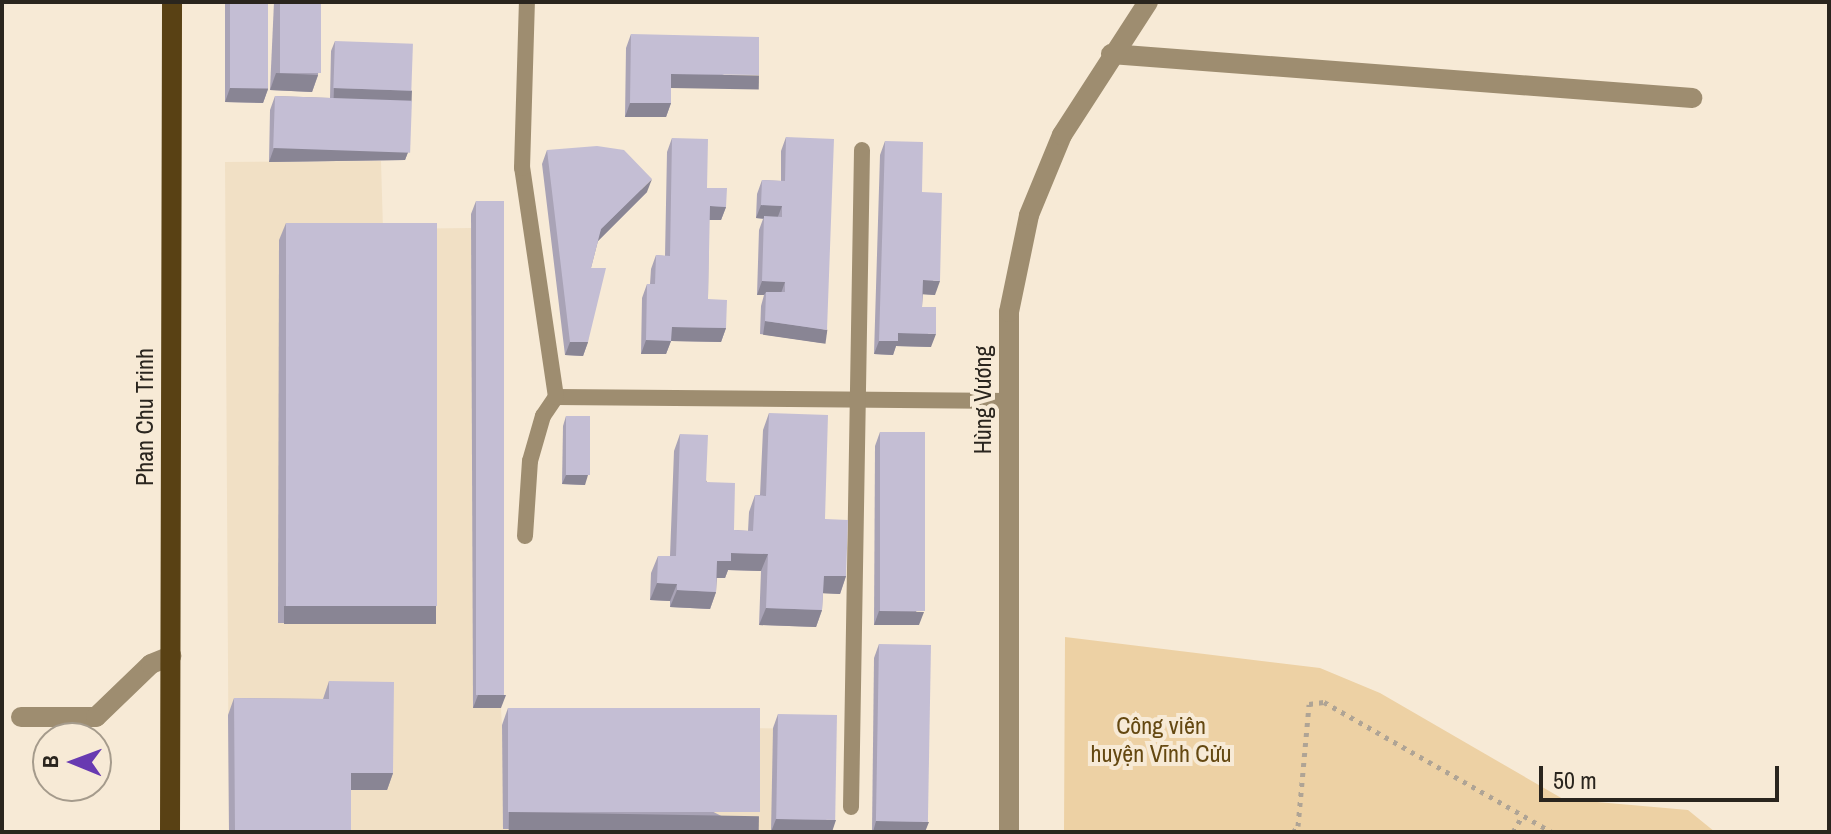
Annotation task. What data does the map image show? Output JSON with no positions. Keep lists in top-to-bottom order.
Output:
{
  "streets": {
    "main road": ["Phan Chu Trinh"],
    "street": ["Hùng Vương"]
  },
  "parks": ["Công viên huyện Vĩnh Cửu"],
  "scale_bar": "50 m",
  "north": "left"
}
